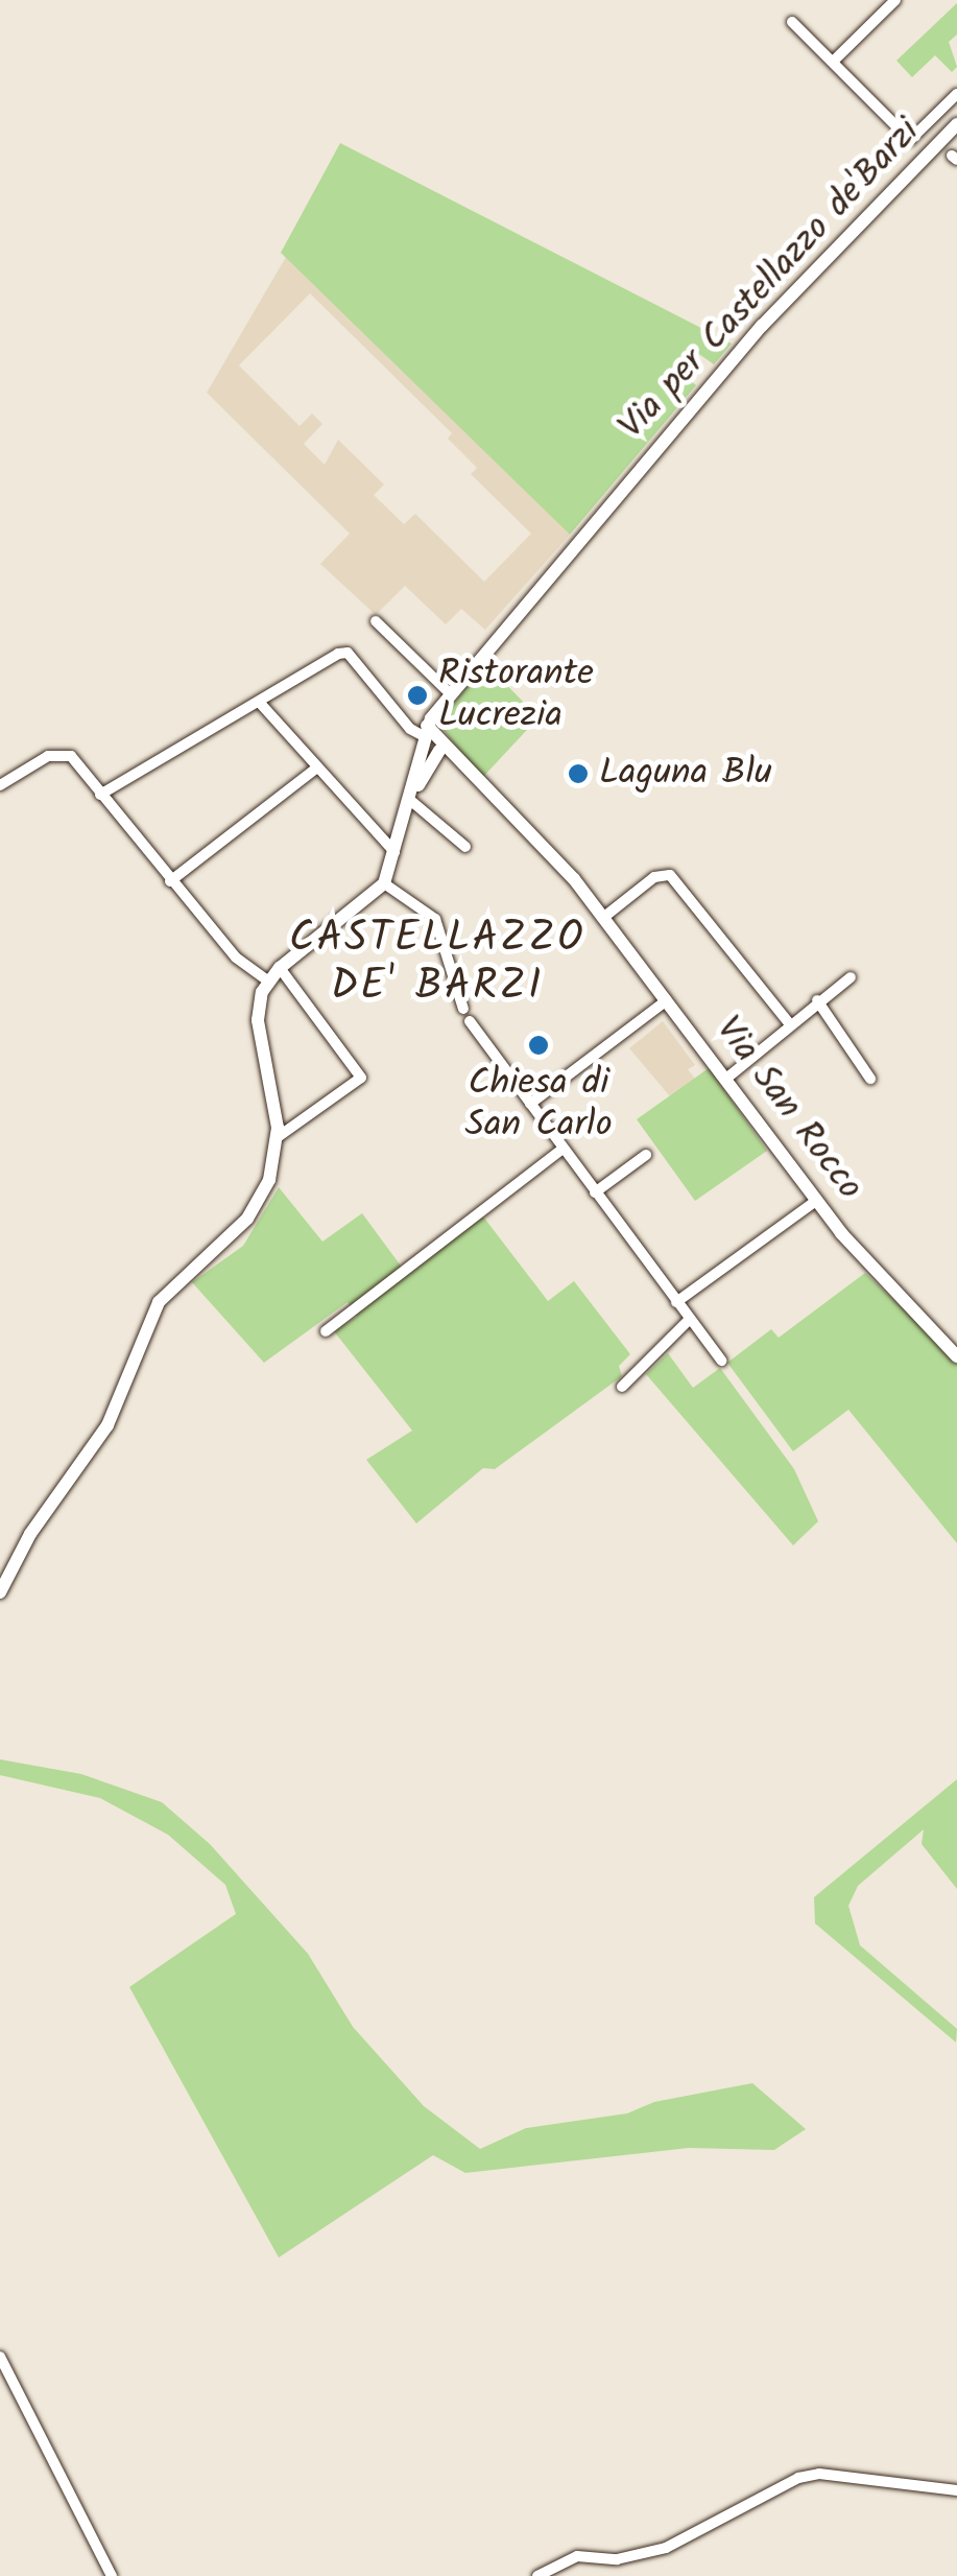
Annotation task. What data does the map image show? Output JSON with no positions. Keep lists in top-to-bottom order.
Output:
{
  "streets": {
    "street": ["Via per Castellazzo de'Barzi", "Via San Rocco"]
  },
  "crossings": [
    ["Via per Castellazzo de'Barzi", "Via San Rocco"]
  ],
  "districts": ["CASTELLAZZO DE' BARZI"],
  "places": ["Ristorante Lucrezia", "Laguna Blu", "Chiesa di San Carlo"]
}
